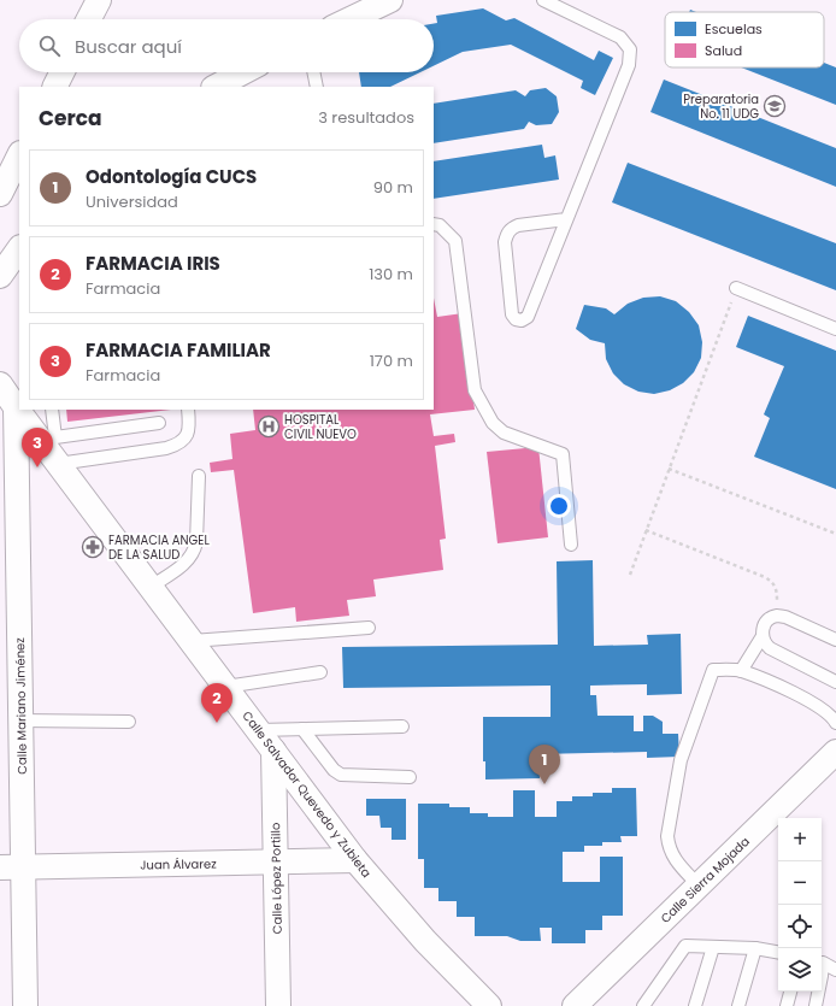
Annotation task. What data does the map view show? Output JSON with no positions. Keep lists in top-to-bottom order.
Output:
{
  "streets": {
    "street": [
      "Calle Mariano Jiménez",
      "Calle Salvador Quevedo y Zubieta",
      "Juan Álvarez",
      "Calle López Portillo",
      "Calle Sierra Mojada"
    ]
  },
  "crossings": [
    ["Calle Mariano Jiménez", "Calle Salvador Quevedo y Zubieta"],
    ["Calle Mariano Jiménez", "Juan Álvarez"],
    ["Calle Salvador Quevedo y Zubieta", "Juan Álvarez"],
    ["Calle Salvador Quevedo y Zubieta", "Calle López Portillo"],
    ["Juan Álvarez", "Calle López Portillo"]
  ],
  "places": {
    "school or university": ["Preparatoria No. 11 UDG"],
    "hospital": ["HOSPITAL CIVIL NUEVO"],
    "pharmacy": ["FARMACIA ANGEL DE LA SALUD"]
  },
  "legend": ["Escuelas", "Salud"],
  "page": {
    "search": "Buscar aquí",
    "heading": ["Cerca", "3 resultados"],
    "list": [
      {
        "mark": "1",
        "name": "Odontología CUCS",
        "note": "Universidad",
        "value": "90 m"
      },
      {
        "mark": "2",
        "name": "FARMACIA IRIS",
        "note": "Farmacia",
        "value": "130 m"
      },
      {
        "mark": "3",
        "name": "FARMACIA FAMILIAR",
        "note": "Farmacia",
        "value": "170 m"
      }
    ],
    "pins": ["3", "2", "1"],
    "map_buttons": ["+", "−"]
  }
}
